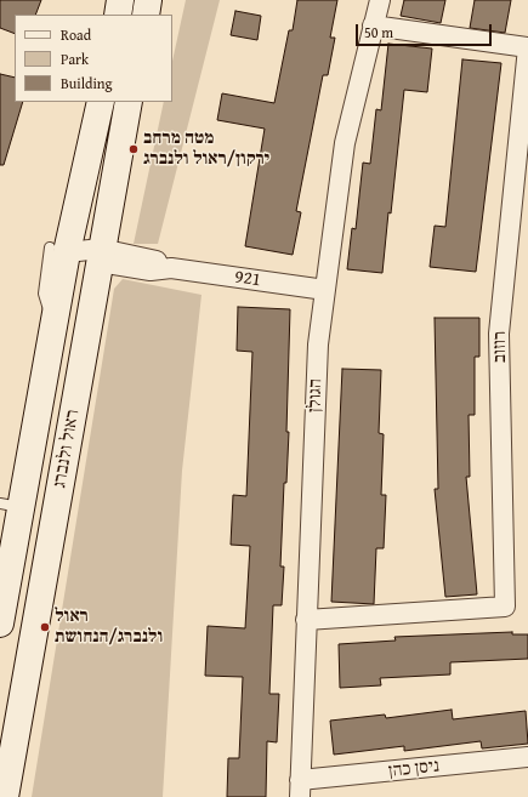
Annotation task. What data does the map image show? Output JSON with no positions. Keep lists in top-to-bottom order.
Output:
{
  "streets": {
    "street": [
      "921",
      "רוזוב",
      "הגולן",
      "ראול ולנברג",
      "ניסן כהן"
    ]
  },
  "crossings": [
    ["921", "הגולן"],
    ["921", "ראול ולנברג"],
    ["רוזוב", "הגולן"],
    ["הגולן", "ניסן כהן"]
  ],
  "places": ["מטה מרחב ירקון/ראול ולנברג", "ראול ולנברג/הנחושת"],
  "legend": ["Road", "Park", "Building"],
  "scale_bar": "50 m"
}
